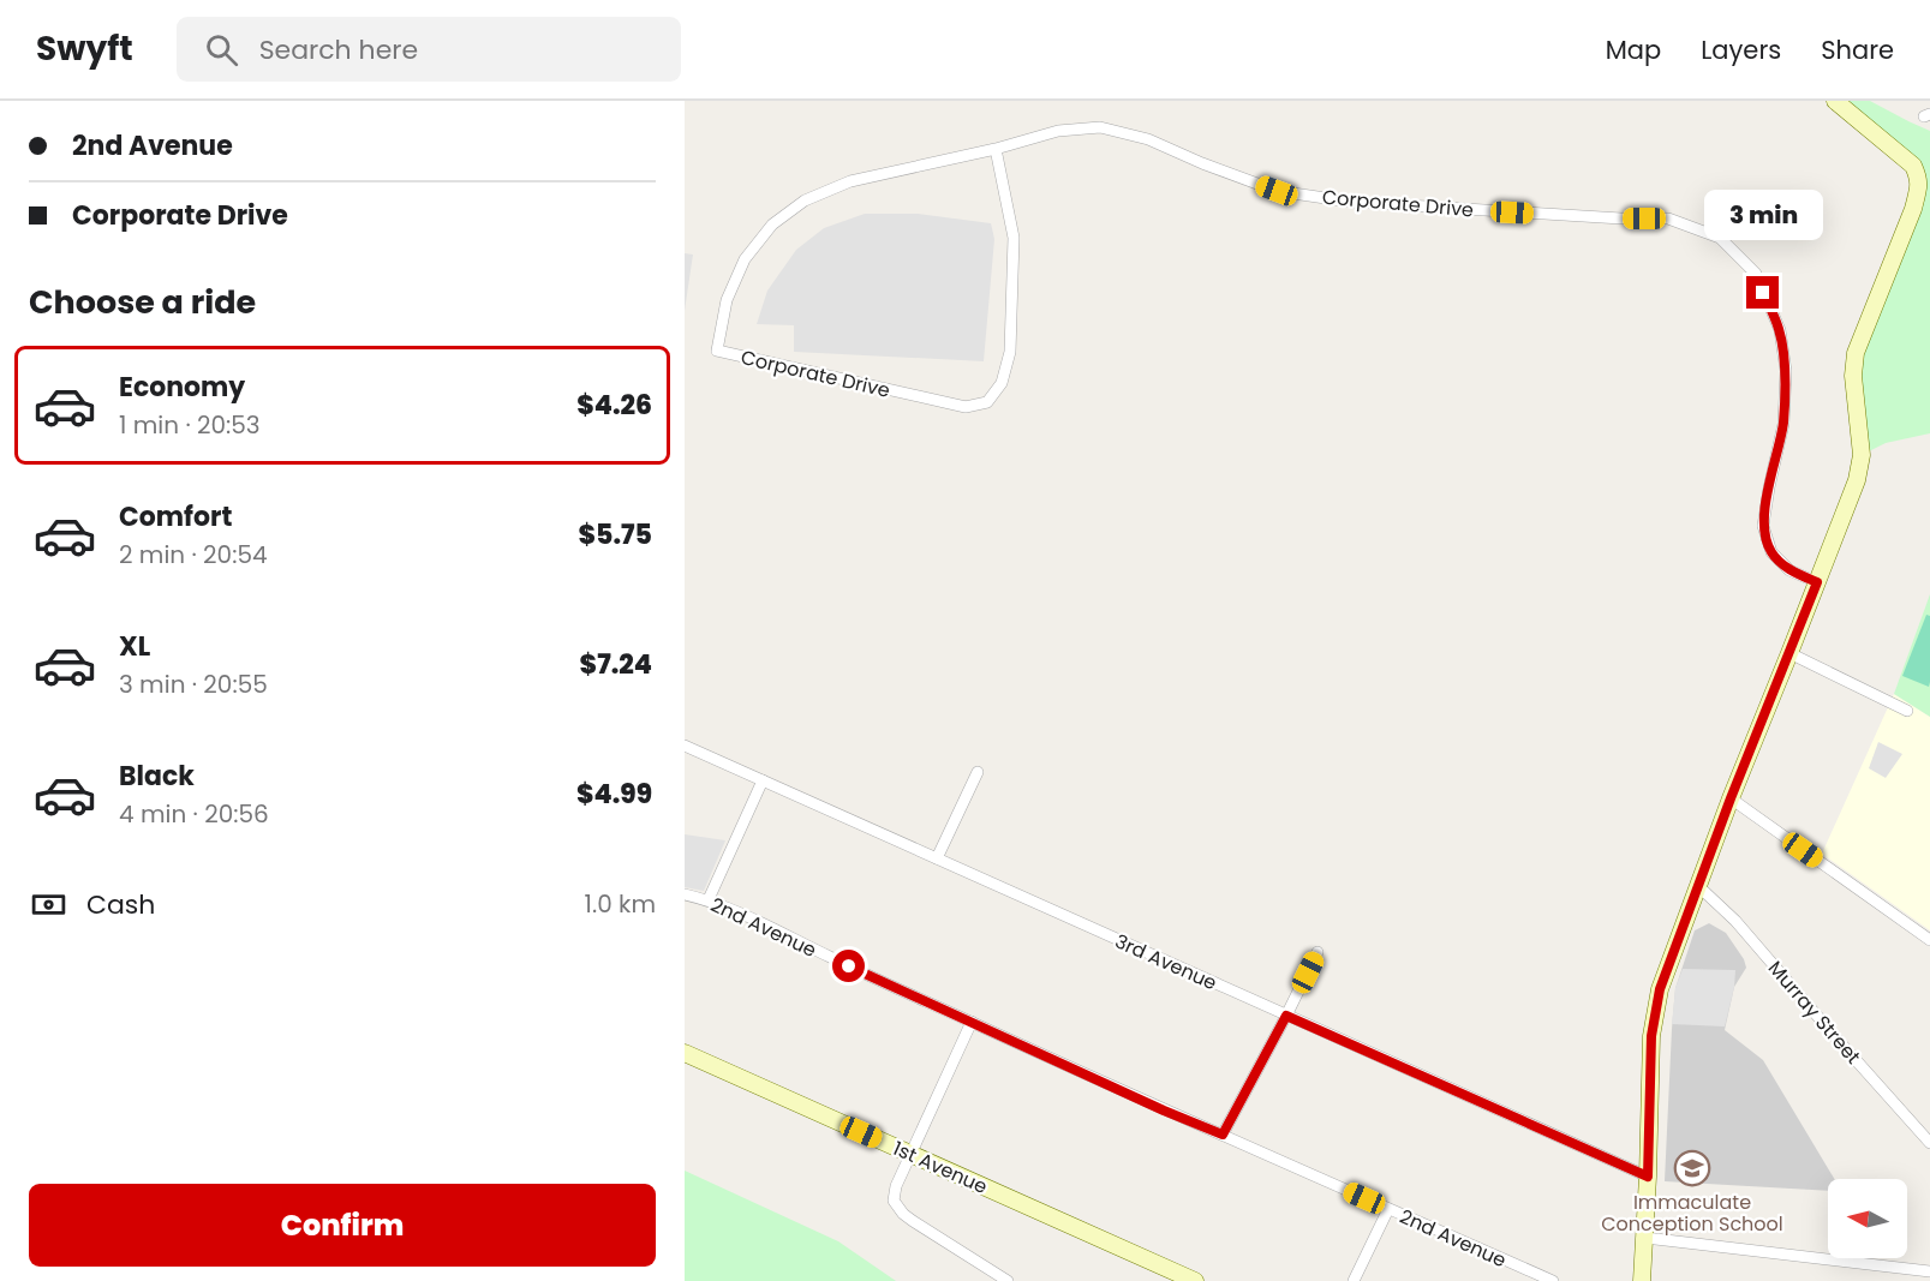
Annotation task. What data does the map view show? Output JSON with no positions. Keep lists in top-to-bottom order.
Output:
{
  "streets": {
    "street": [
      "Corporate Drive",
      "2nd Avenue",
      "3rd Avenue",
      "Murray Street",
      "1st Avenue"
    ]
  },
  "places": {
    "school or university": ["Immaculate Conception School"]
  },
  "north": "left",
  "page": {
    "header": "Swyft",
    "search": "Search here",
    "nav": ["Map", "Layers", "Share"],
    "banner": ["2nd Avenue", "Corporate Drive"],
    "bubble": "3 min",
    "heading": "Choose a ride",
    "list": [
      {
        "name": "Economy",
        "note": "1 min · 20:53",
        "value": "$4.26"
      },
      {
        "name": "Comfort",
        "note": "2 min · 20:54",
        "value": "$5.75"
      },
      {
        "name": "XL",
        "note": "3 min · 20:55",
        "value": "$7.24"
      },
      {
        "name": "Black",
        "note": "4 min · 20:56",
        "value": "$4.99"
      }
    ],
    "pay": ["Cash", "1.0 km"],
    "buttons": "Confirm"
  }
}
